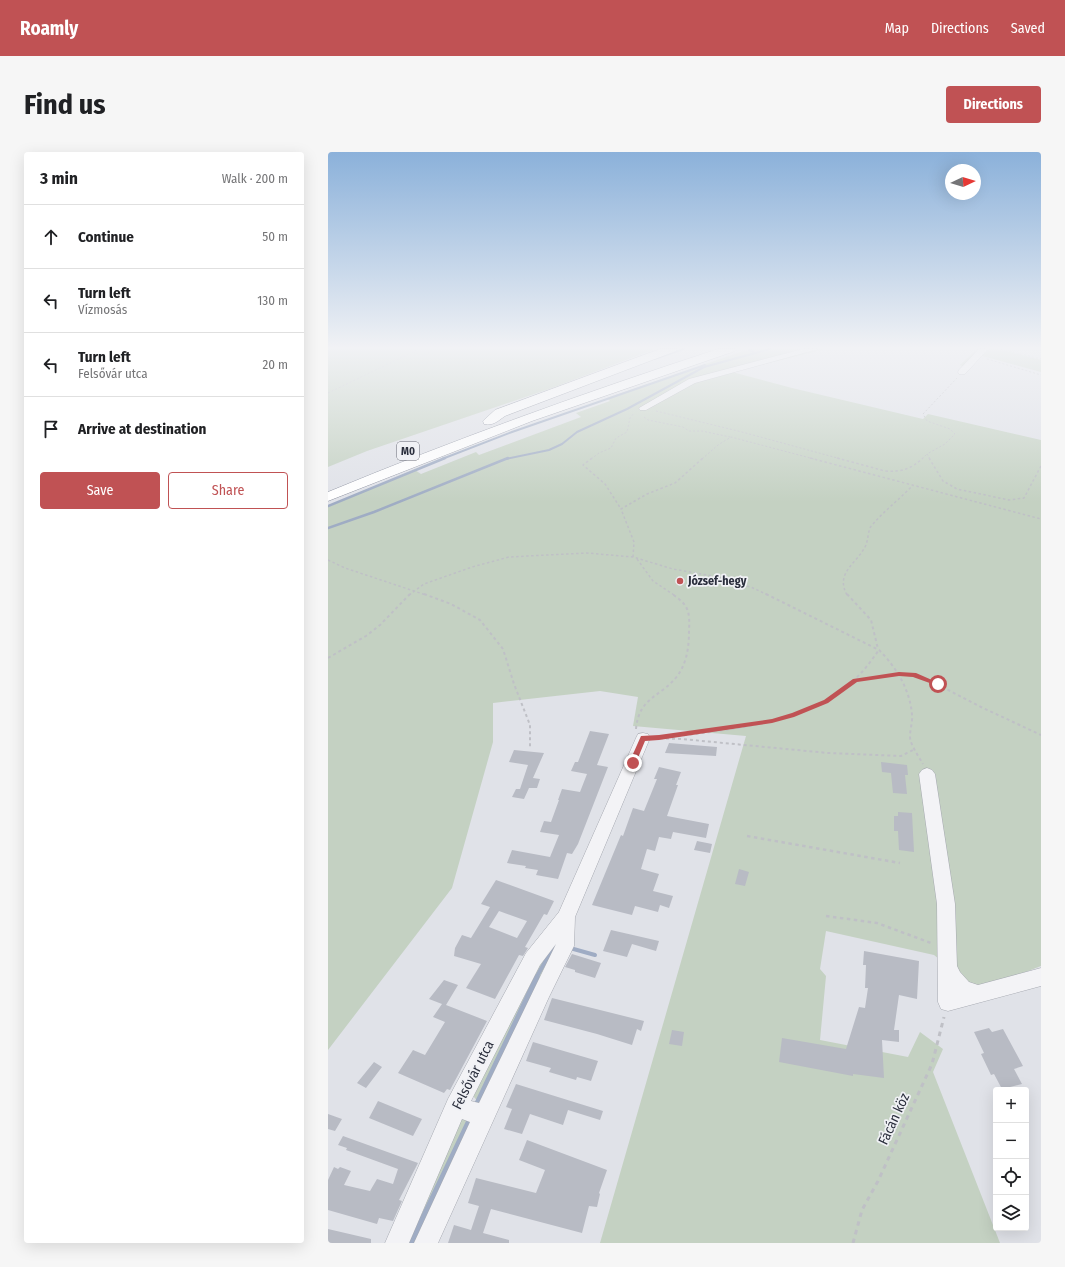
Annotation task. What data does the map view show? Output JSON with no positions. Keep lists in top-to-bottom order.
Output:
{
  "streets": {
    "highway": ["M0"],
    "street": ["Felsővár utca"],
    "path": ["Fácán köz"]
  },
  "places": ["József-hegy"],
  "north": "right",
  "page": {
    "header": "Roamly",
    "nav": ["Map", "Directions", "Saved"],
    "buttons": [
      "Directions",
      ["Save", "Share"]
    ],
    "title": "Find us",
    "heading": ["3 min", "Walk · 200 m"],
    "list": [
      ["Continue", "50 m"],
      ["Turn left", "Vízmosás", "130 m"],
      ["Turn left", "Felsővár utca", "20 m"],
      "Arrive at destination"
    ],
    "map_buttons": ["+", "−"]
  }
}
